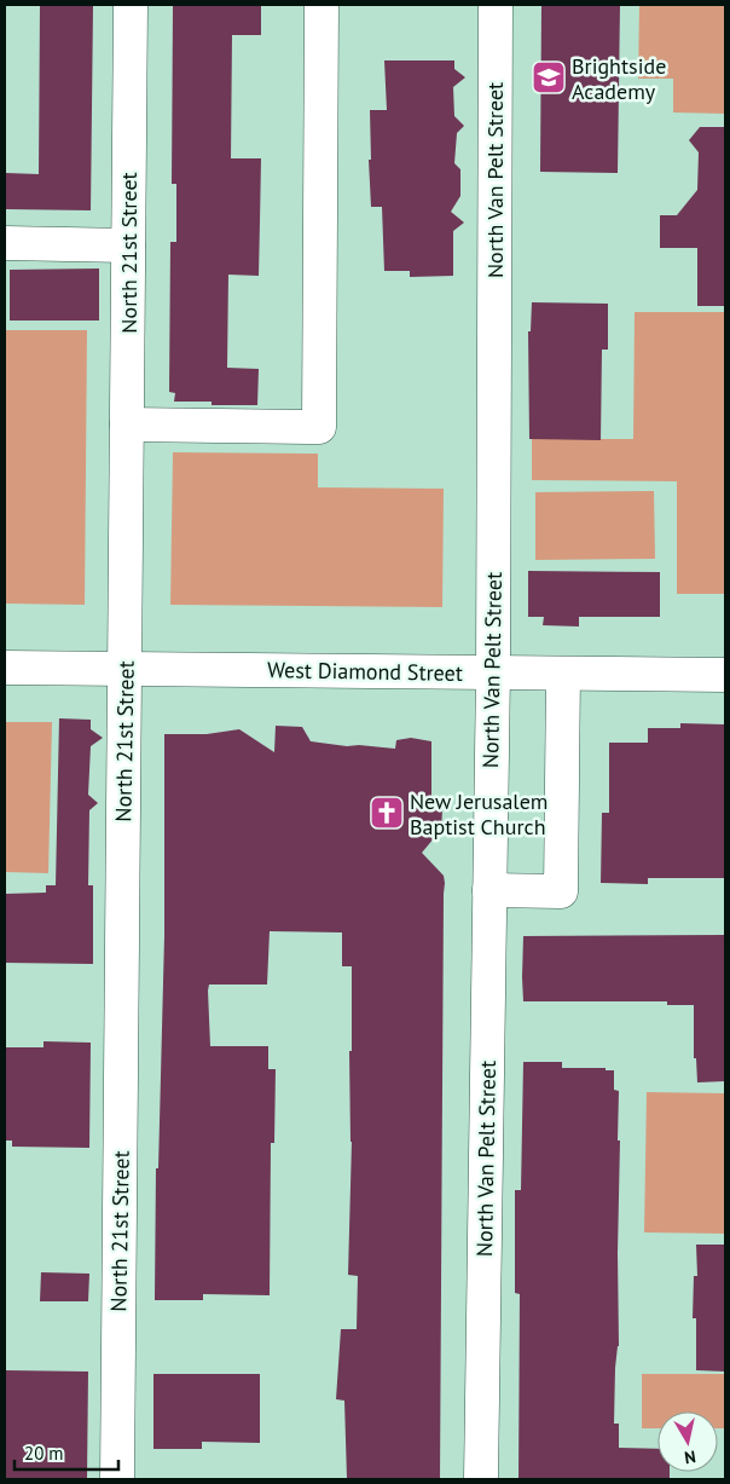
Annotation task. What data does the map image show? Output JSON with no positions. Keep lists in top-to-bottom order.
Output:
{
  "streets": {
    "street": ["North Van Pelt Street", "North 21st Street", "West Diamond Street"]
  },
  "crossings": [
    ["North Van Pelt Street", "West Diamond Street"],
    ["North 21st Street", "West Diamond Street"]
  ],
  "places": {
    "school or university": ["Brightside Academy"],
    "church": ["New Jerusalem Baptist Church"]
  },
  "scale_bar": "20 m",
  "north": "bottom"
}
